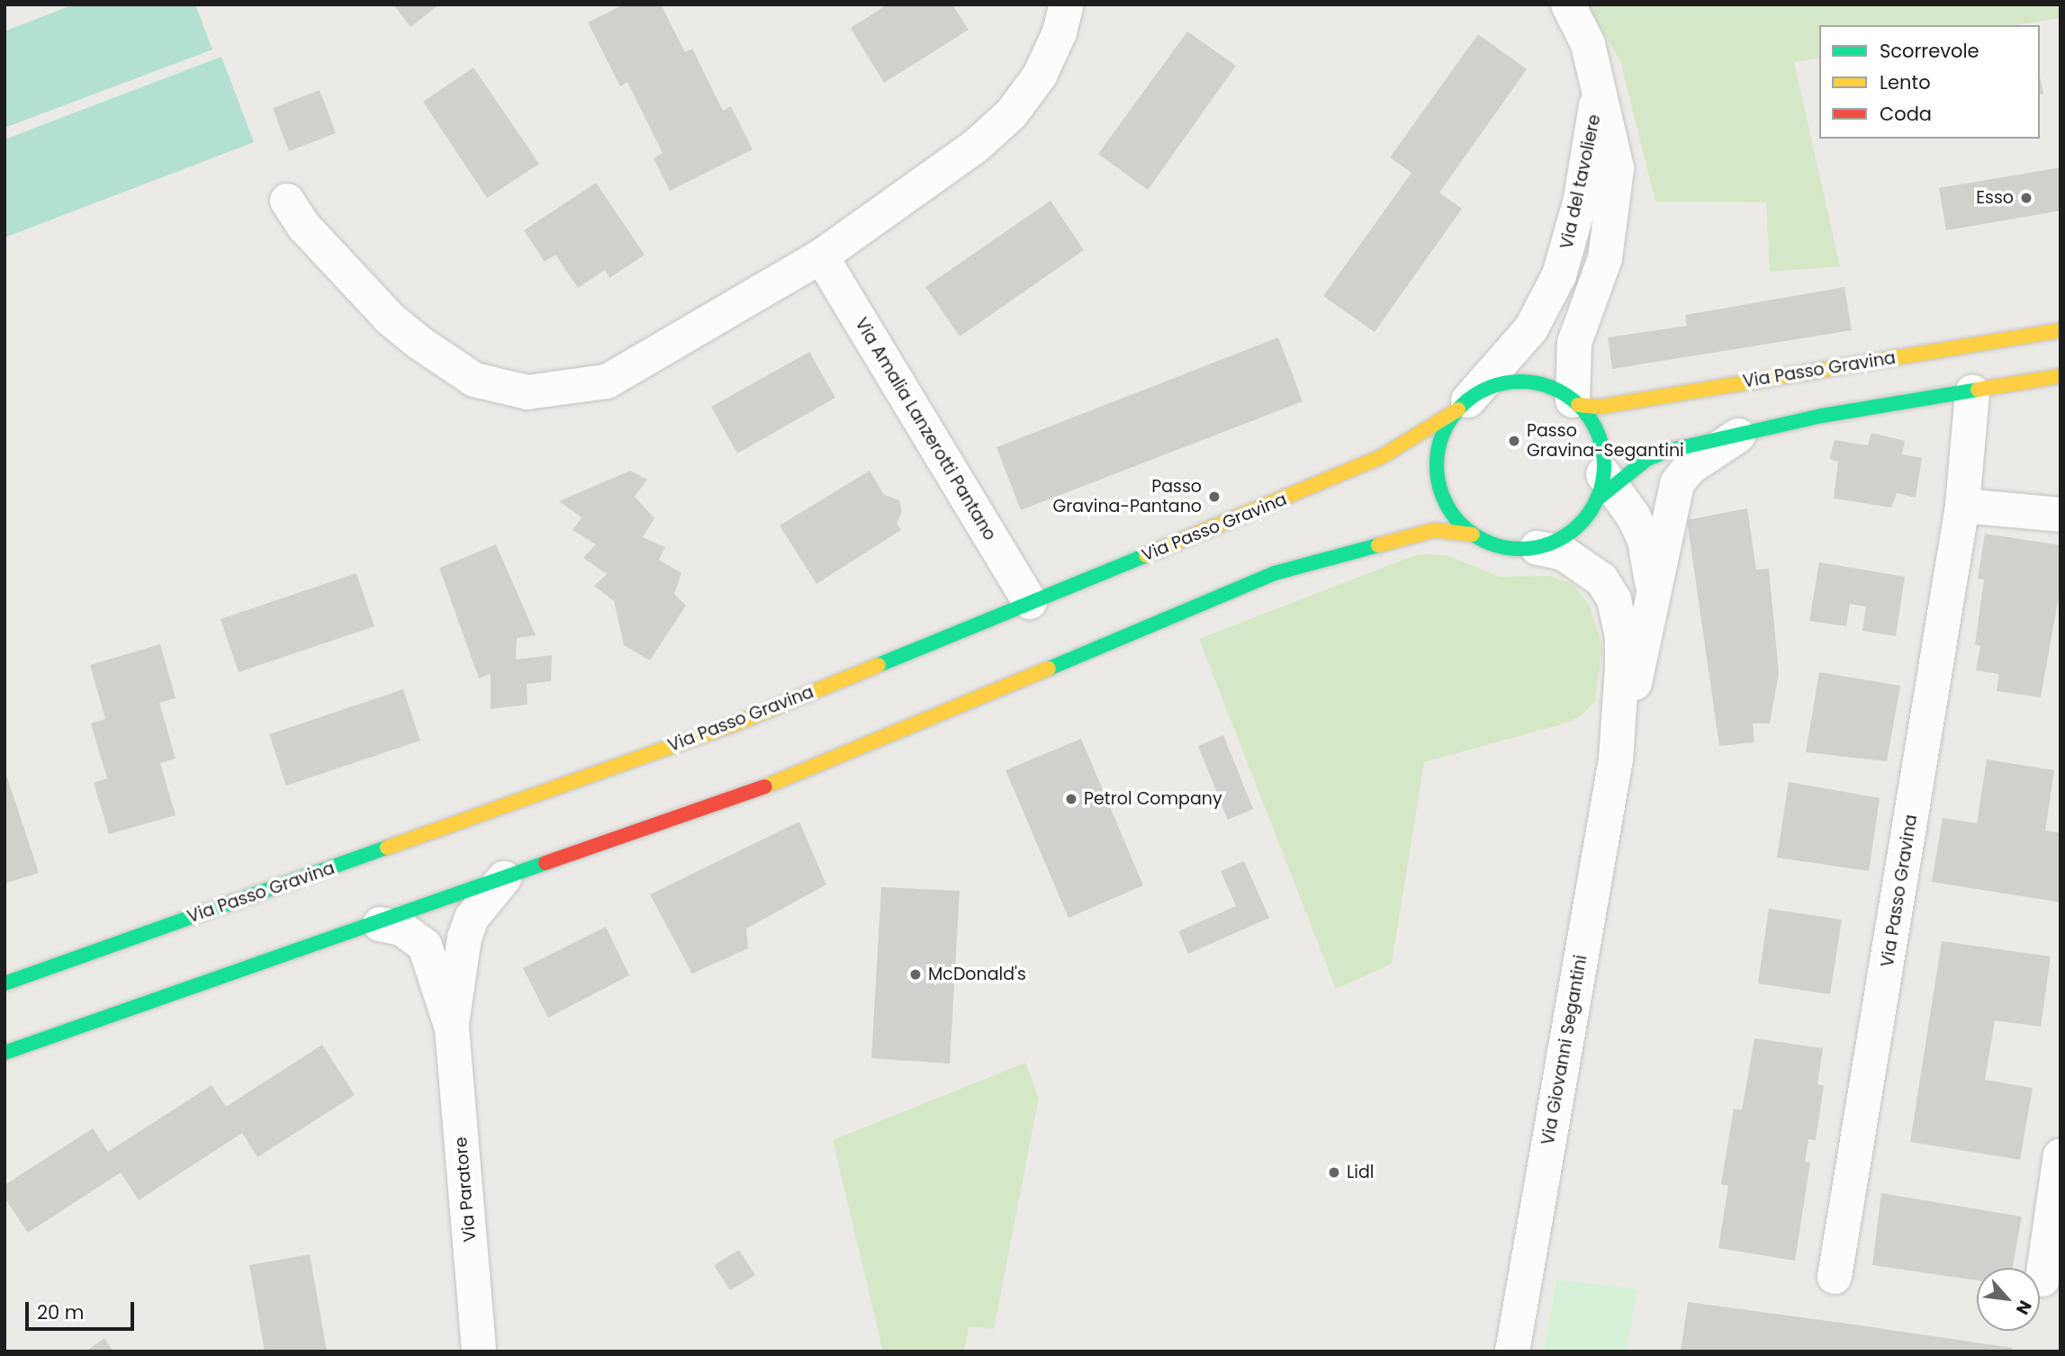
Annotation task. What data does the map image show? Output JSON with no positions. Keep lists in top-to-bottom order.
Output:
{
  "streets": {
    "main road": ["Via Passo Gravina"],
    "street": [
      "Via del tavoliere",
      "Via Amalia Lanzerotti Pantano",
      "Via Giovanni Segantini",
      "Via Paratore"
    ]
  },
  "crossings": [
    ["Via del tavoliere", "Via Passo Gravina"],
    ["Via del tavoliere", "Via Giovanni Segantini"],
    ["Via Passo Gravina", "Via Amalia Lanzerotti Pantano"],
    ["Via Passo Gravina", "Via Giovanni Segantini"]
  ],
  "places": [
    "Esso",
    "Passo Gravina-Segantini",
    "Passo Gravina-Pantano",
    "Petrol Company",
    "McDonald's",
    "Lidl"
  ],
  "legend": ["Scorrevole", "Lento", "Coda"],
  "scale_bar": "20 m",
  "north": "bottom right"
}
